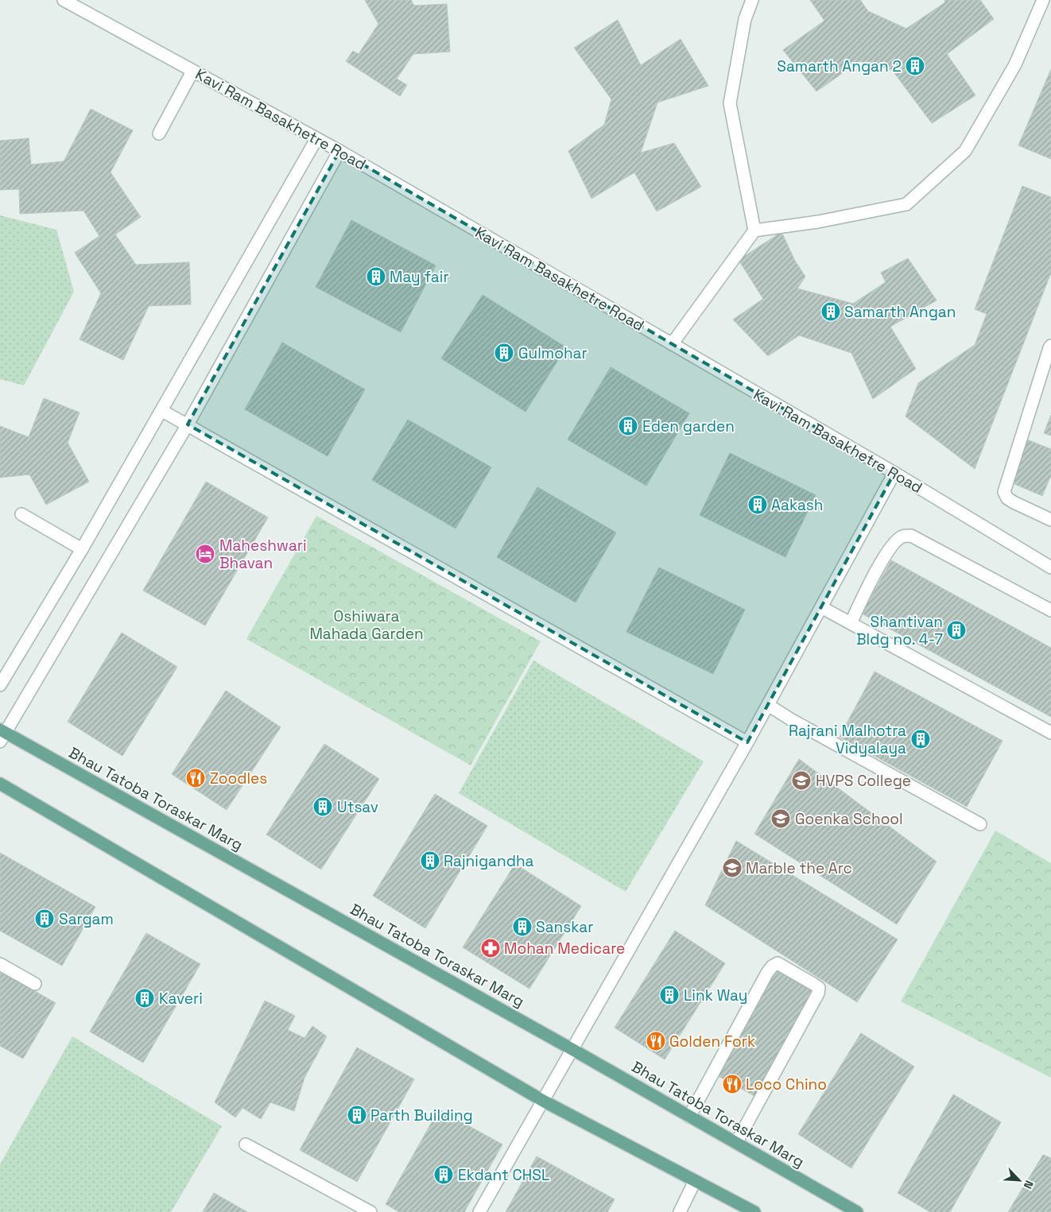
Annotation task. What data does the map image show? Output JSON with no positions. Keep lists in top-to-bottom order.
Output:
{
  "streets": {
    "main road": ["Bhau Tatoba Toraskar Marg"],
    "street": ["Kavi Ram Basakhetre Road"]
  },
  "parks": ["Oshiwara Mahada Garden"],
  "places": {
    "building": [
      "Samarth Angan 2",
      "May fair",
      "Samarth Angan",
      "Gulmohar",
      "Eden garden",
      "Aakash",
      "Shantivan Bldg no. 4-7",
      "Rajrani Malhotra Vidyalaya",
      "Utsav",
      "Rajnigandha",
      "Sargam",
      "Sanskar",
      "Link Way",
      "Kaveri",
      "Parth Building",
      "Ekdant CHSL"
    ],
    "hotel": ["Maheshwari Bhavan"],
    "restaurant": ["Zoodles", "Golden Fork", "Loco Chino"],
    "school or university": ["HVPS College", "Goenka School", "Marble the Arc"],
    "pharmacy": ["Mohan Medicare"]
  },
  "north": "bottom right"
}
